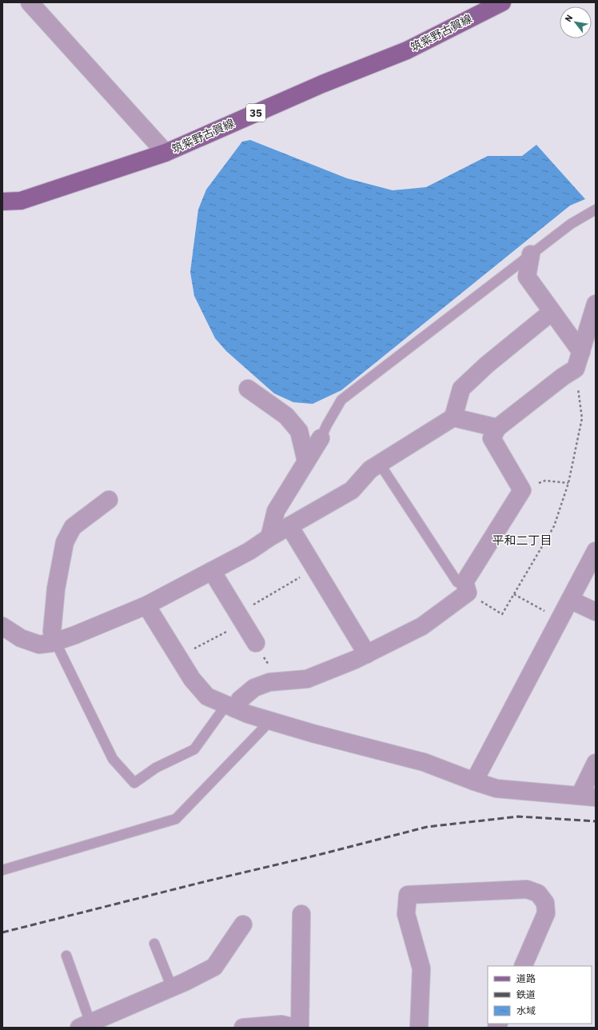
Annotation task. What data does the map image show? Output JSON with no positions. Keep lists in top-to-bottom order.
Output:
{
  "streets": {
    "main road": ["筑紫野古賀線", "35"]
  },
  "districts": ["平和二丁目"],
  "legend": ["道路", "鉄道", "水域"],
  "north": "top left"
}
